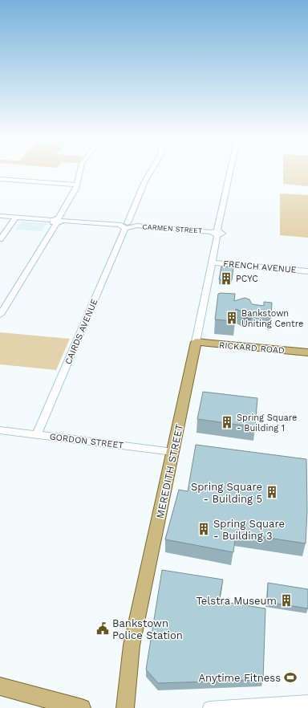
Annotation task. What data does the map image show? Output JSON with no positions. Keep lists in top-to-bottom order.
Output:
{
  "streets": {
    "main road": ["RICKARD ROAD", "MEREDITH STREET"],
    "street": [
      "CARMEN STREET",
      "FRENCH AVENUE",
      "CAIRDS AVENUE",
      "GORDON STREET"
    ]
  },
  "crossings": [
    ["CARMEN STREET", "CAIRDS AVENUE"],
    ["CARMEN STREET", "MEREDITH STREET"],
    ["FRENCH AVENUE", "MEREDITH STREET"],
    ["CAIRDS AVENUE", "GORDON STREET"],
    ["RICKARD ROAD", "MEREDITH STREET"],
    ["GORDON STREET", "MEREDITH STREET"]
  ],
  "places": {
    "building": [
      "PCYC",
      "Bankstown Uniting Centre",
      "Spring Square - Building 1",
      "Spring Square - Building 5",
      "Spring Square - Building 3",
      "Telstra Museum"
    ],
    "public building": ["Bankstown Police Station"],
    "sports": ["Anytime Fitness"]
  }
}
